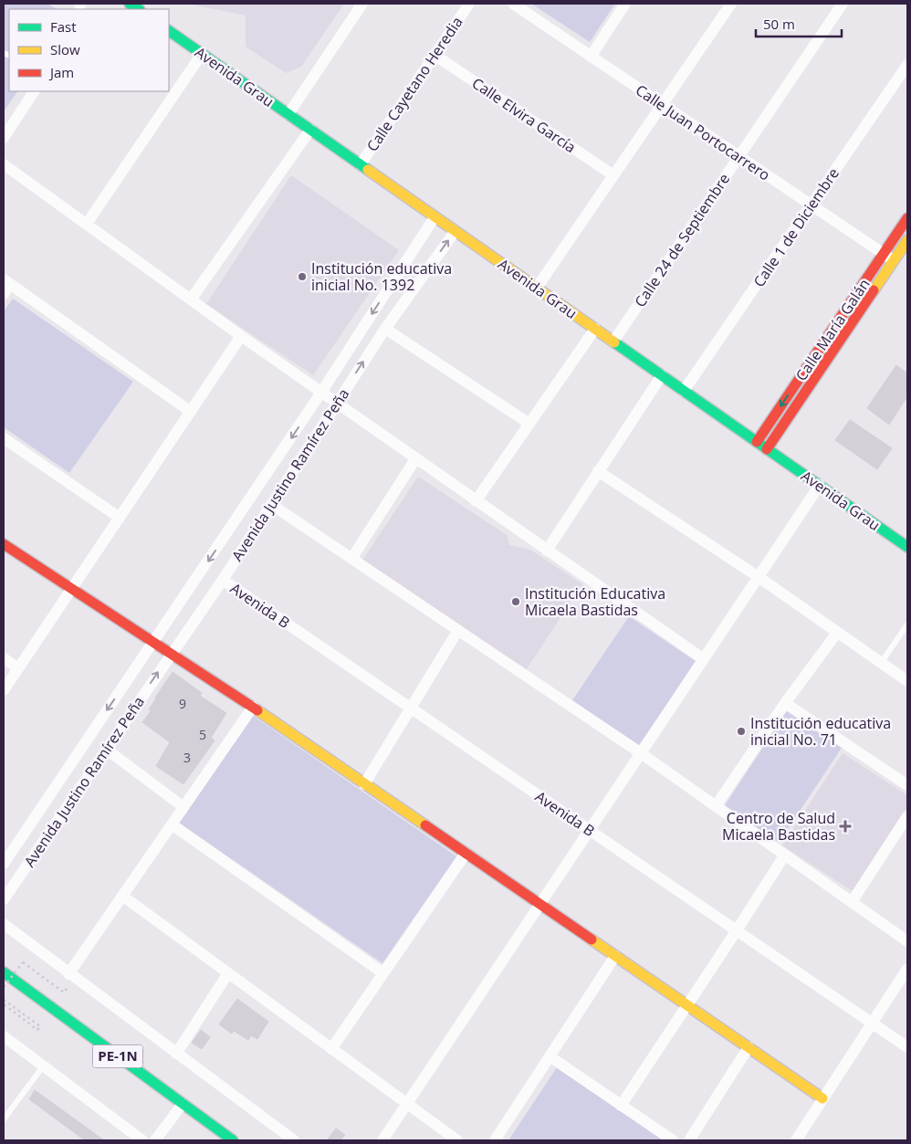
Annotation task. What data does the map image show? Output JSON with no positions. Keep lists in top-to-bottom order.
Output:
{
  "streets": {
    "main road": ["Avenida Grau", "Calle María Galán", "PE-1N"],
    "street": [
      "Calle Cayetano Heredia",
      "Calle Elvira García",
      "Calle Juan Portocarrero",
      "Calle 1 de Diciembre",
      "Calle 24 de Septiembre",
      "Avenida Justino Ramírez Peña",
      "Avenida B"
    ]
  },
  "crossings": [
    ["Avenida Grau", "Calle Cayetano Heredia"],
    ["Avenida Grau", "Calle 1 de Diciembre"],
    ["Avenida Grau", "Calle 24 de Septiembre"],
    ["Avenida Grau", "Calle María Galán"],
    ["Avenida Grau", "Avenida Justino Ramírez Peña"],
    ["Calle Cayetano Heredia", "Calle Elvira García"],
    ["Calle Juan Portocarrero", "Calle 1 de Diciembre"],
    ["Calle Juan Portocarrero", "Calle 24 de Septiembre"],
    ["Calle Juan Portocarrero", "Calle María Galán"],
    ["Avenida Justino Ramírez Peña", "Avenida B"]
  ],
  "places": {
    "other": ["Institución educativa inicial No. 1392", "Institución Educativa Micaela Bastidas", "Institución educativa inicial No. 71"],
    "health": ["Centro de Salud Micaela Bastidas"]
  },
  "house_numbers": ["9", "5", "3"],
  "legend": ["Fast", "Slow", "Jam"],
  "scale_bar": "50 m"
}
